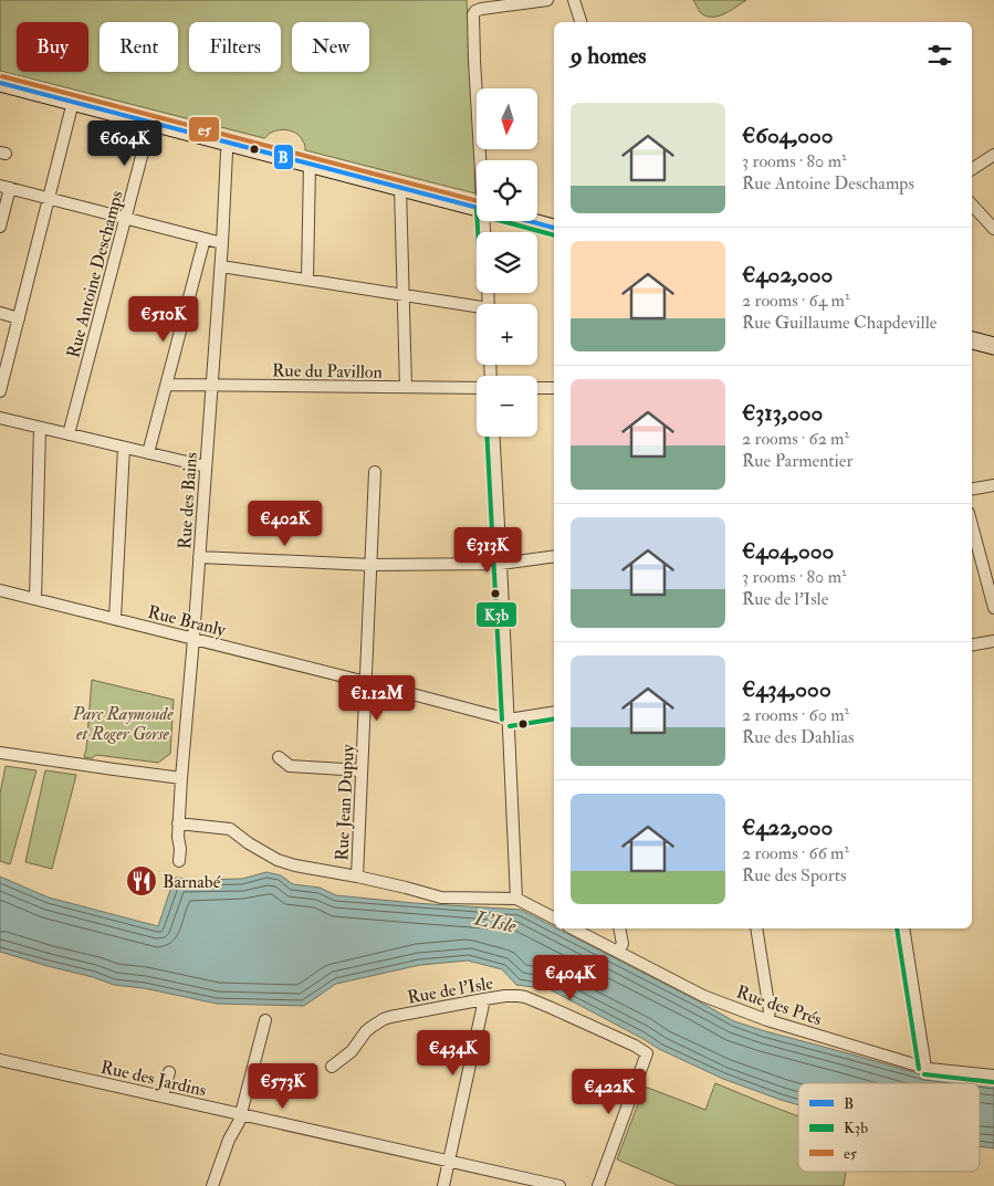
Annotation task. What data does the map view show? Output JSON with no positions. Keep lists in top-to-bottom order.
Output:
{
  "streets": {
    "street": [
      "Rue Antoine Deschamps",
      "Rue du Pavillon",
      "Rue des Bains",
      "Rue Branly",
      "Rue Jean Dupuy",
      "Rue de l'Isle",
      "Rue des Prés",
      "Rue des Jardins"
    ]
  },
  "crossings": [
    ["Rue du Pavillon", "Rue des Bains"],
    ["Rue des Bains", "Rue Branly"],
    ["Rue Branly", "Rue Jean Dupuy"]
  ],
  "water": ["L'Isle"],
  "parks": ["Parc Raymonde et Roger Gorse"],
  "places": {
    "restaurant": ["Barnabé"]
  },
  "lines": ["transit line e5", "transit line B", "transit line K3b"],
  "legend": ["B", "K3b", "e5"],
  "north": "bottom",
  "page": {
    "chip": [
      "Buy",
      "Rent",
      "Filters",
      "New"
    ],
    "heading": "9 homes",
    "map_buttons": ["+", "−"],
    "list": [
      {
        "name": "€604,000",
        "note": "3 rooms · 80 m² · Rue Antoine Deschamps"
      },
      {
        "name": "€402,000",
        "note": "2 rooms · 64 m² · Rue Guillaume Chapdeville"
      },
      {
        "name": "€313,000",
        "note": "2 rooms · 62 m² · Rue Parmentier"
      },
      {
        "name": "€404,000",
        "note": "3 rooms · 80 m² · Rue de l'Isle"
      },
      {
        "name": "€434,000",
        "note": "2 rooms · 60 m² · Rue des Dahlias"
      },
      {
        "name": "€422,000",
        "note": "2 rooms · 66 m² · Rue des Sports"
      }
    ],
    "price": [
      "€604K",
      "€510K",
      "€402K",
      "€313K",
      "€1.12M",
      "€404K",
      "€434K",
      "€573K",
      "€422K"
    ]
  }
}
